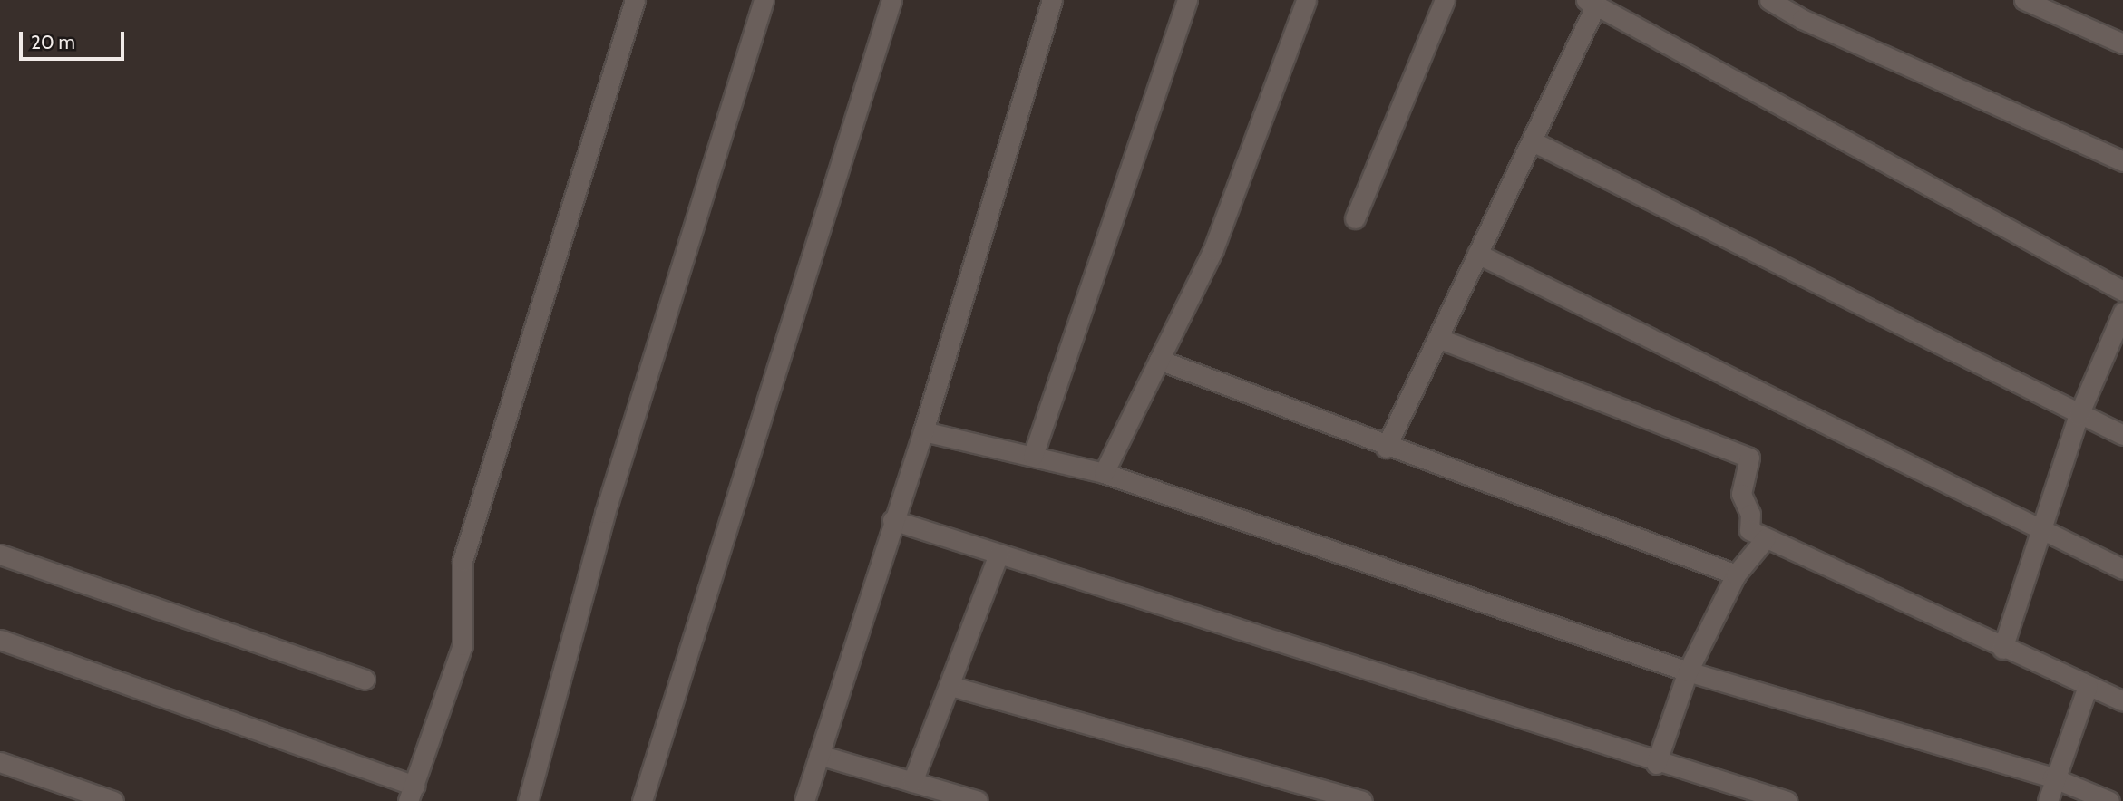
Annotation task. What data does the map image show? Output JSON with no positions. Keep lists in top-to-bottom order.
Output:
{
  "scale_bar": "20 m"
}
